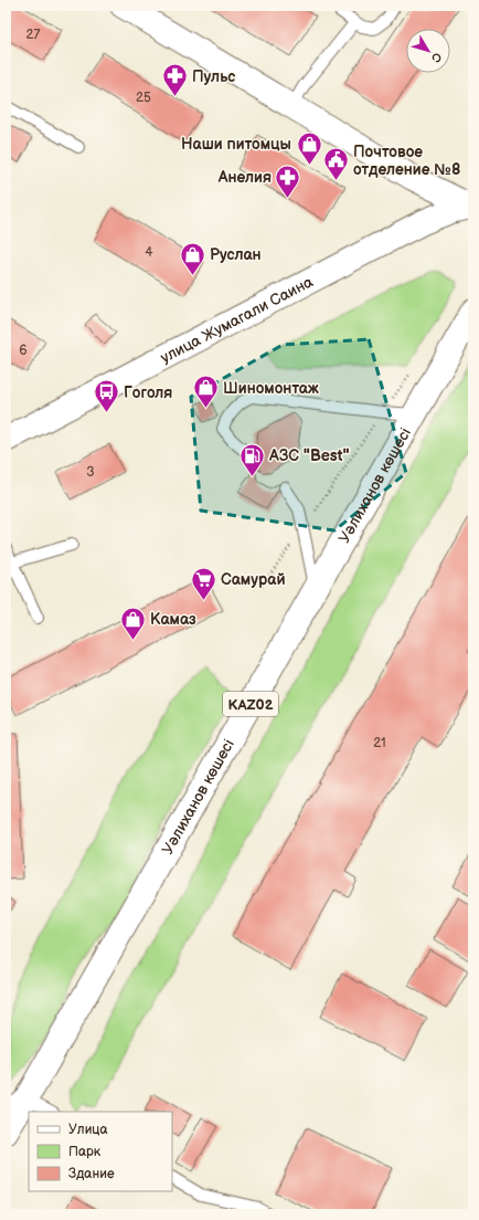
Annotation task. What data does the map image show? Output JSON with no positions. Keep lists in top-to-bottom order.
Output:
{
  "streets": {
    "main road": ["улица Жумагали Саина", "Уәлиханов көшесі", "KАZ02"]
  },
  "places": {
    "pharmacy": ["Пульс", "Анелия"],
    "shop": [
      "Наши питомцы",
      "Руслан",
      "Шиномонтаж",
      "Камаз"
    ],
    "public building": ["Почтовое отделение №8"],
    "bus stop": ["Гоголя"],
    "fuel station": ["АЗС \"Best\""],
    "supermarket": ["Самурай"]
  },
  "house_numbers": [
    "27",
    "25",
    "4",
    "6",
    "3",
    "21"
  ],
  "legend": ["Улица", "Парк", "Здание"],
  "north": "bottom right"
}
